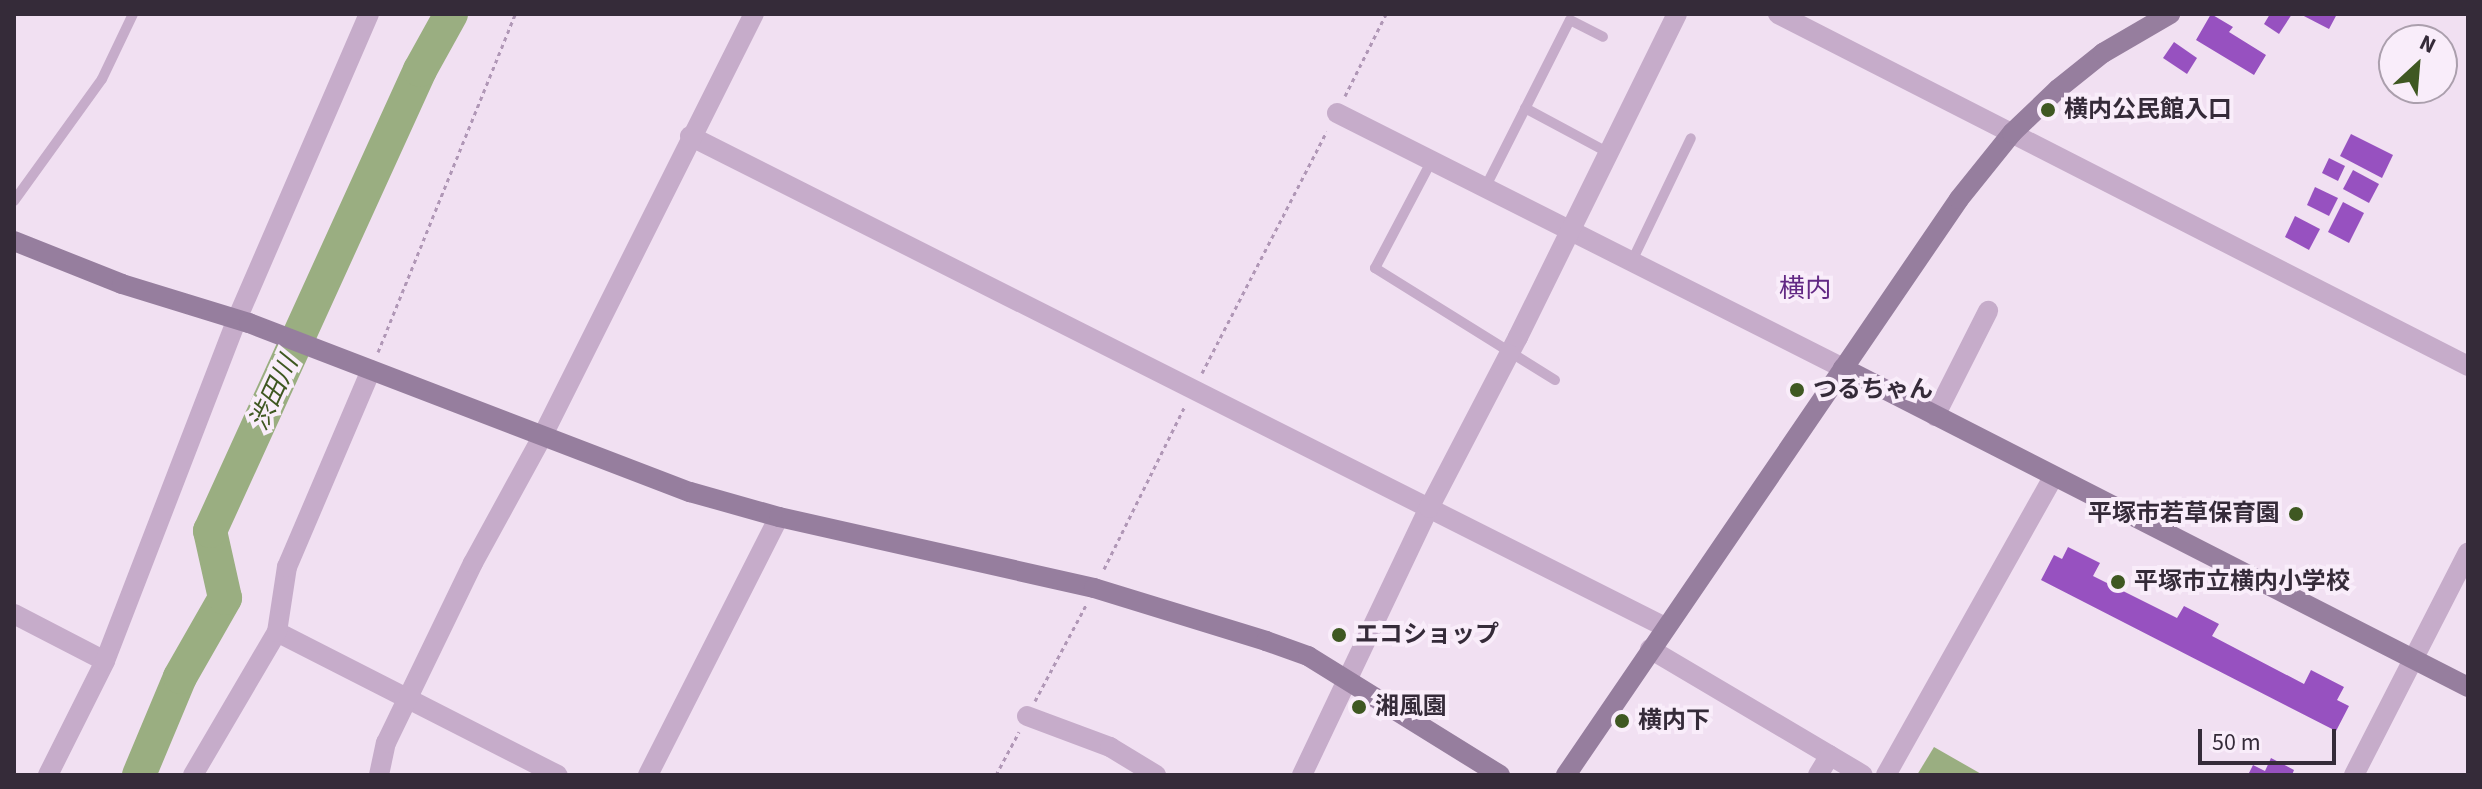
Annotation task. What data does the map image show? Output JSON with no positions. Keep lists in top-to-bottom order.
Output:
{
  "districts": ["横内"],
  "water": ["渋田川"],
  "places": [
    "横内公民館入口",
    "つるちゃん",
    "平塚市若草保育園",
    "平塚市立横内小学校",
    "エコショップ",
    "湘風園",
    "横内下"
  ],
  "scale_bar": "50 m",
  "north": "top right"
}
